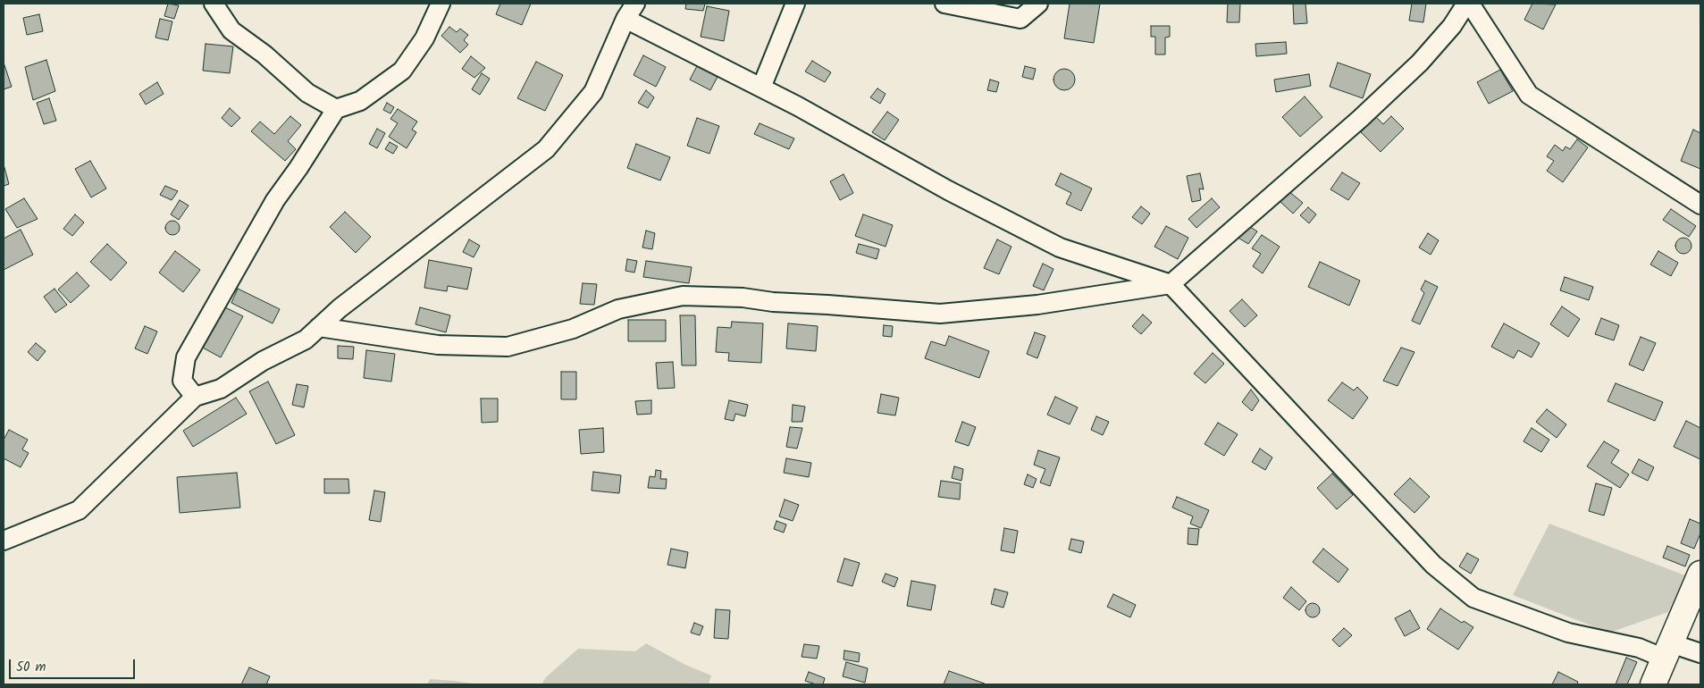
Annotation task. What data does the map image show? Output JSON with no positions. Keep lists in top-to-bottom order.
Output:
{
  "scale_bar": "50 m"
}
